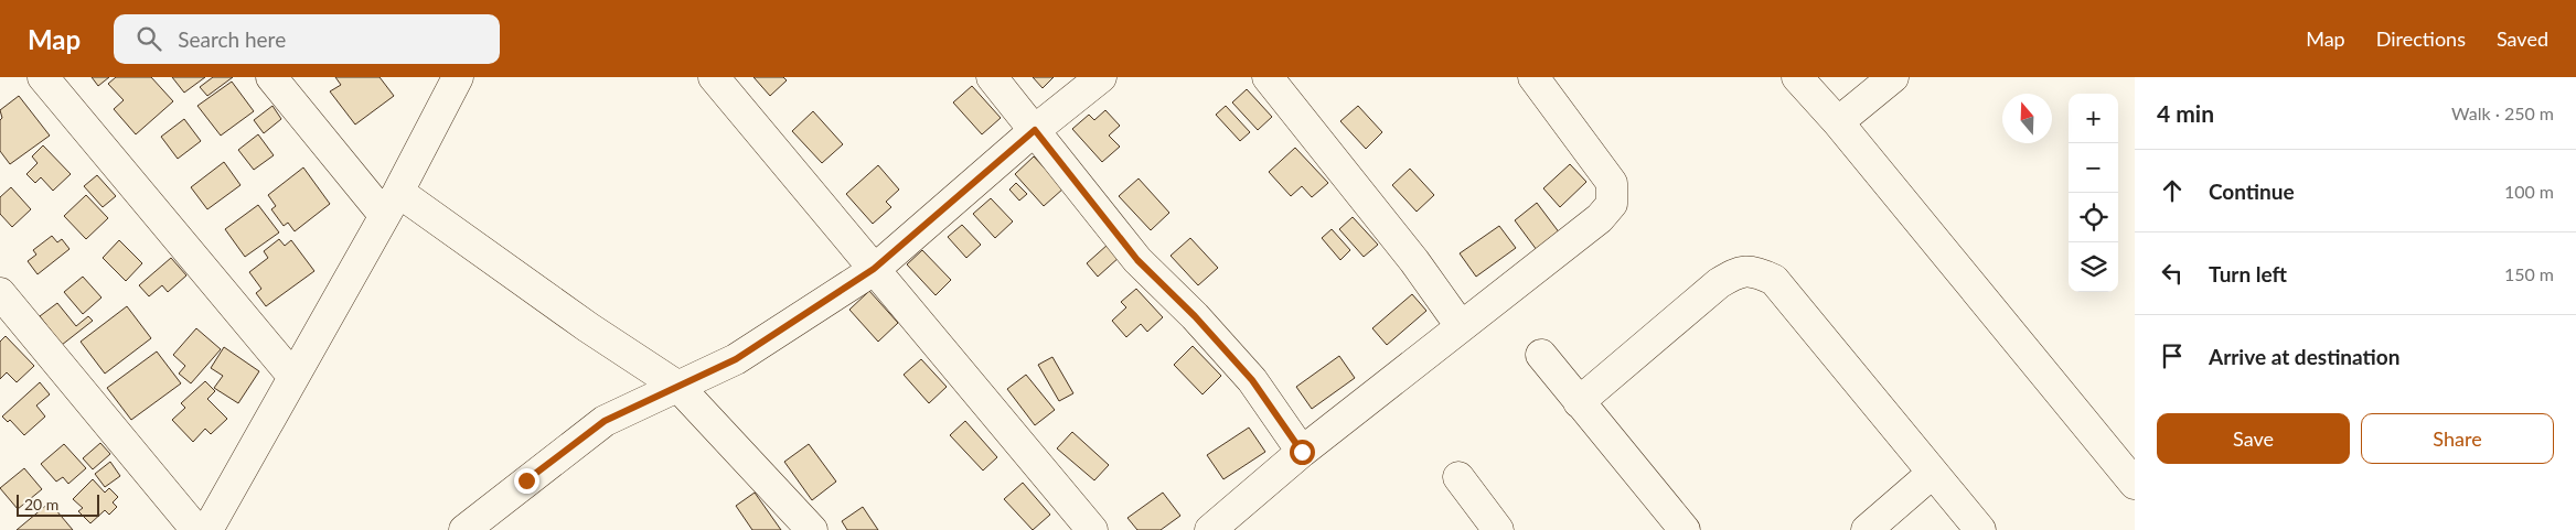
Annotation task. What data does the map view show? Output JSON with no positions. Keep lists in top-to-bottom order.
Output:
{
  "scale_bar": "20 m",
  "north": "top",
  "page": {
    "header": "Map",
    "search": "Search here",
    "nav": ["Map", "Directions", "Saved"],
    "heading": ["4 min", "Walk · 250 m"],
    "map_buttons": ["+", "−"],
    "list": [
      ["Continue", "100 m"],
      ["Turn left", "150 m"],
      "Arrive at destination"
    ],
    "buttons": ["Save", "Share"],
    "scale": "20 m"
  }
}
